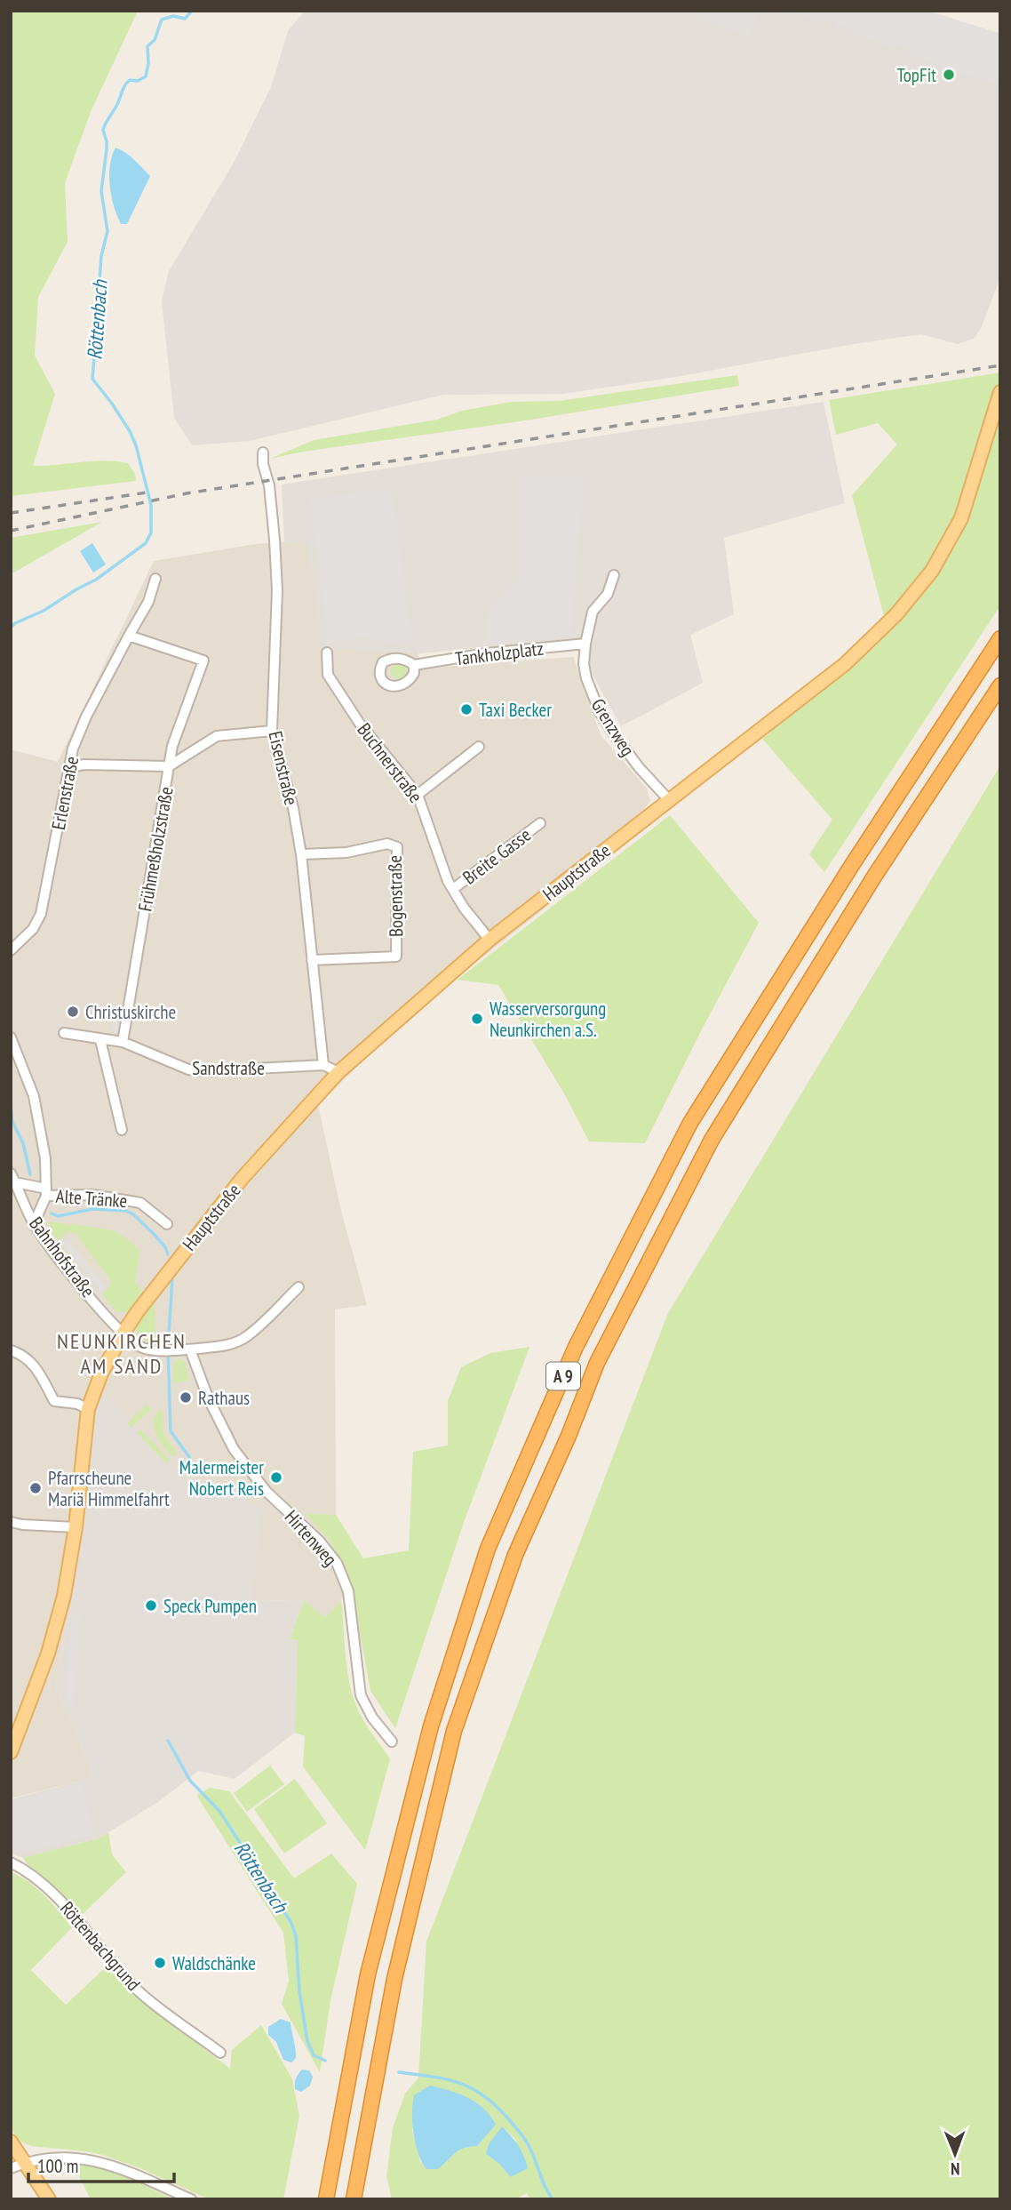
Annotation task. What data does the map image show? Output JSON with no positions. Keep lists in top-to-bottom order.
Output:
{
  "streets": {
    "highway": ["A 9"],
    "main road": ["Hauptstraße"],
    "street": [
      "Tankholzplatz",
      "Grenzweg",
      "Buchnerstraße",
      "Eisenstraße",
      "Erlenstraße",
      "Frühmeßholzstraße",
      "Breite Gasse",
      "Bogenstraße",
      "Sandstraße",
      "Alte Tränke",
      "Bahnhofstraße",
      "Hirtenweg",
      "Röttenbachgrund"
    ]
  },
  "crossings": [
    ["Tankholzplatz", "Grenzweg"],
    ["Grenzweg", "Hauptstraße"],
    ["Buchnerstraße", "Breite Gasse"],
    ["Buchnerstraße", "Hauptstraße"],
    ["Eisenstraße", "Frühmeßholzstraße"],
    ["Eisenstraße", "Bogenstraße"],
    ["Eisenstraße", "Sandstraße"],
    ["Frühmeßholzstraße", "Sandstraße"],
    ["Hauptstraße", "Bahnhofstraße"],
    ["Alte Tränke", "Bahnhofstraße"],
    ["Bahnhofstraße", "Hirtenweg"]
  ],
  "districts": ["NEUNKIRCHEN AM SAND"],
  "water": ["Röttenbach"],
  "places": [
    "TopFit",
    "Taxi Becker",
    "Christuskirche",
    "Wasserversorgung Neunkirchen a.S.",
    "Rathaus",
    "Malermeister Nobert Reis",
    "Pfarrscheune Mariä Himmelfahrt",
    "Speck Pumpen",
    "Waldschänke"
  ],
  "scale_bar": "100 m",
  "north": "bottom"
}
